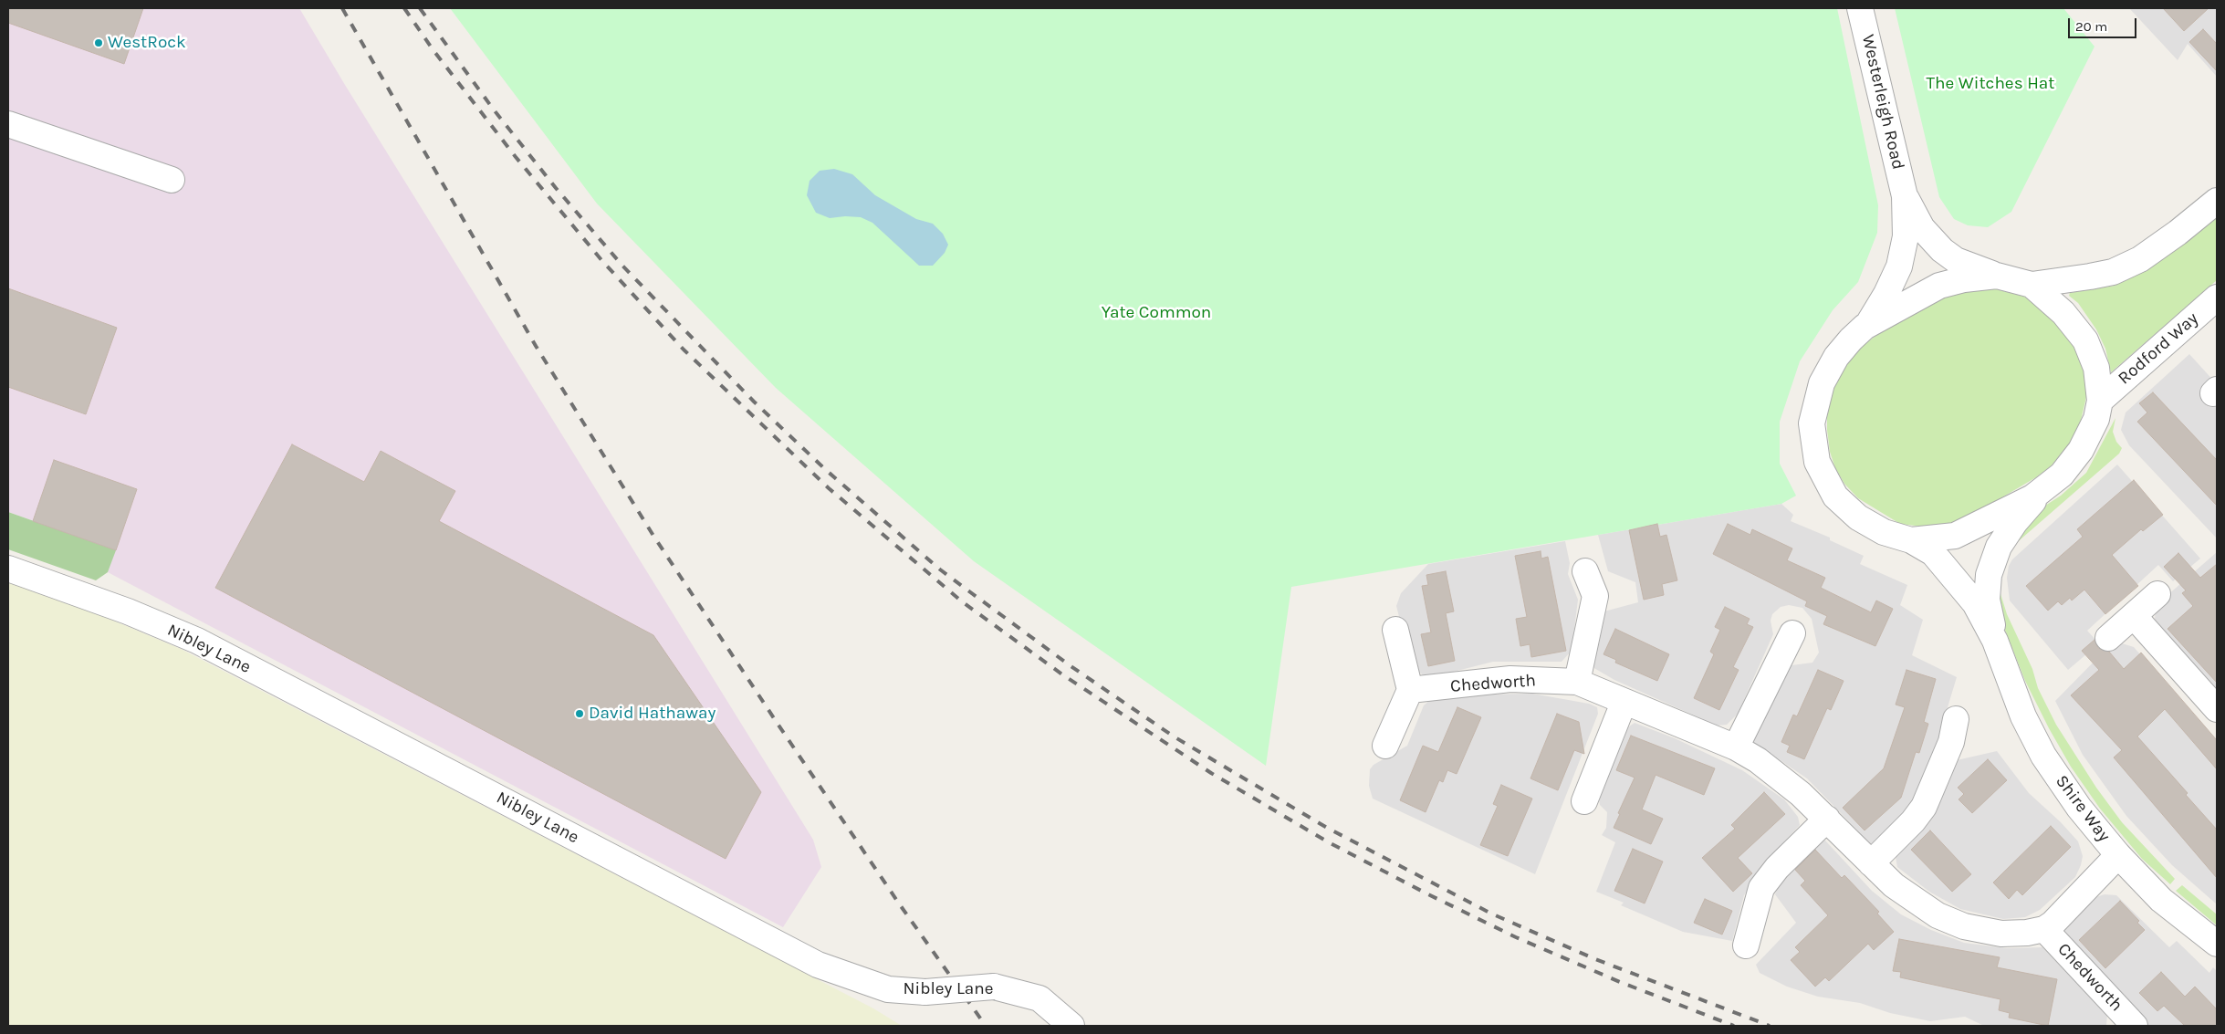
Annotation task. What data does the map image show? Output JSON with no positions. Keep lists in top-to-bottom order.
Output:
{
  "streets": {
    "street": [
      "Westerleigh Road",
      "Rodford Way",
      "Nibley Lane",
      "Chedworth",
      "Shire Way"
    ]
  },
  "crossings": [
    ["Chedworth", "Shire Way"]
  ],
  "parks": ["The Witches Hat", "Yate Common"],
  "places": ["WestRock", "David Hathaway"],
  "scale_bar": "20 m"
}
